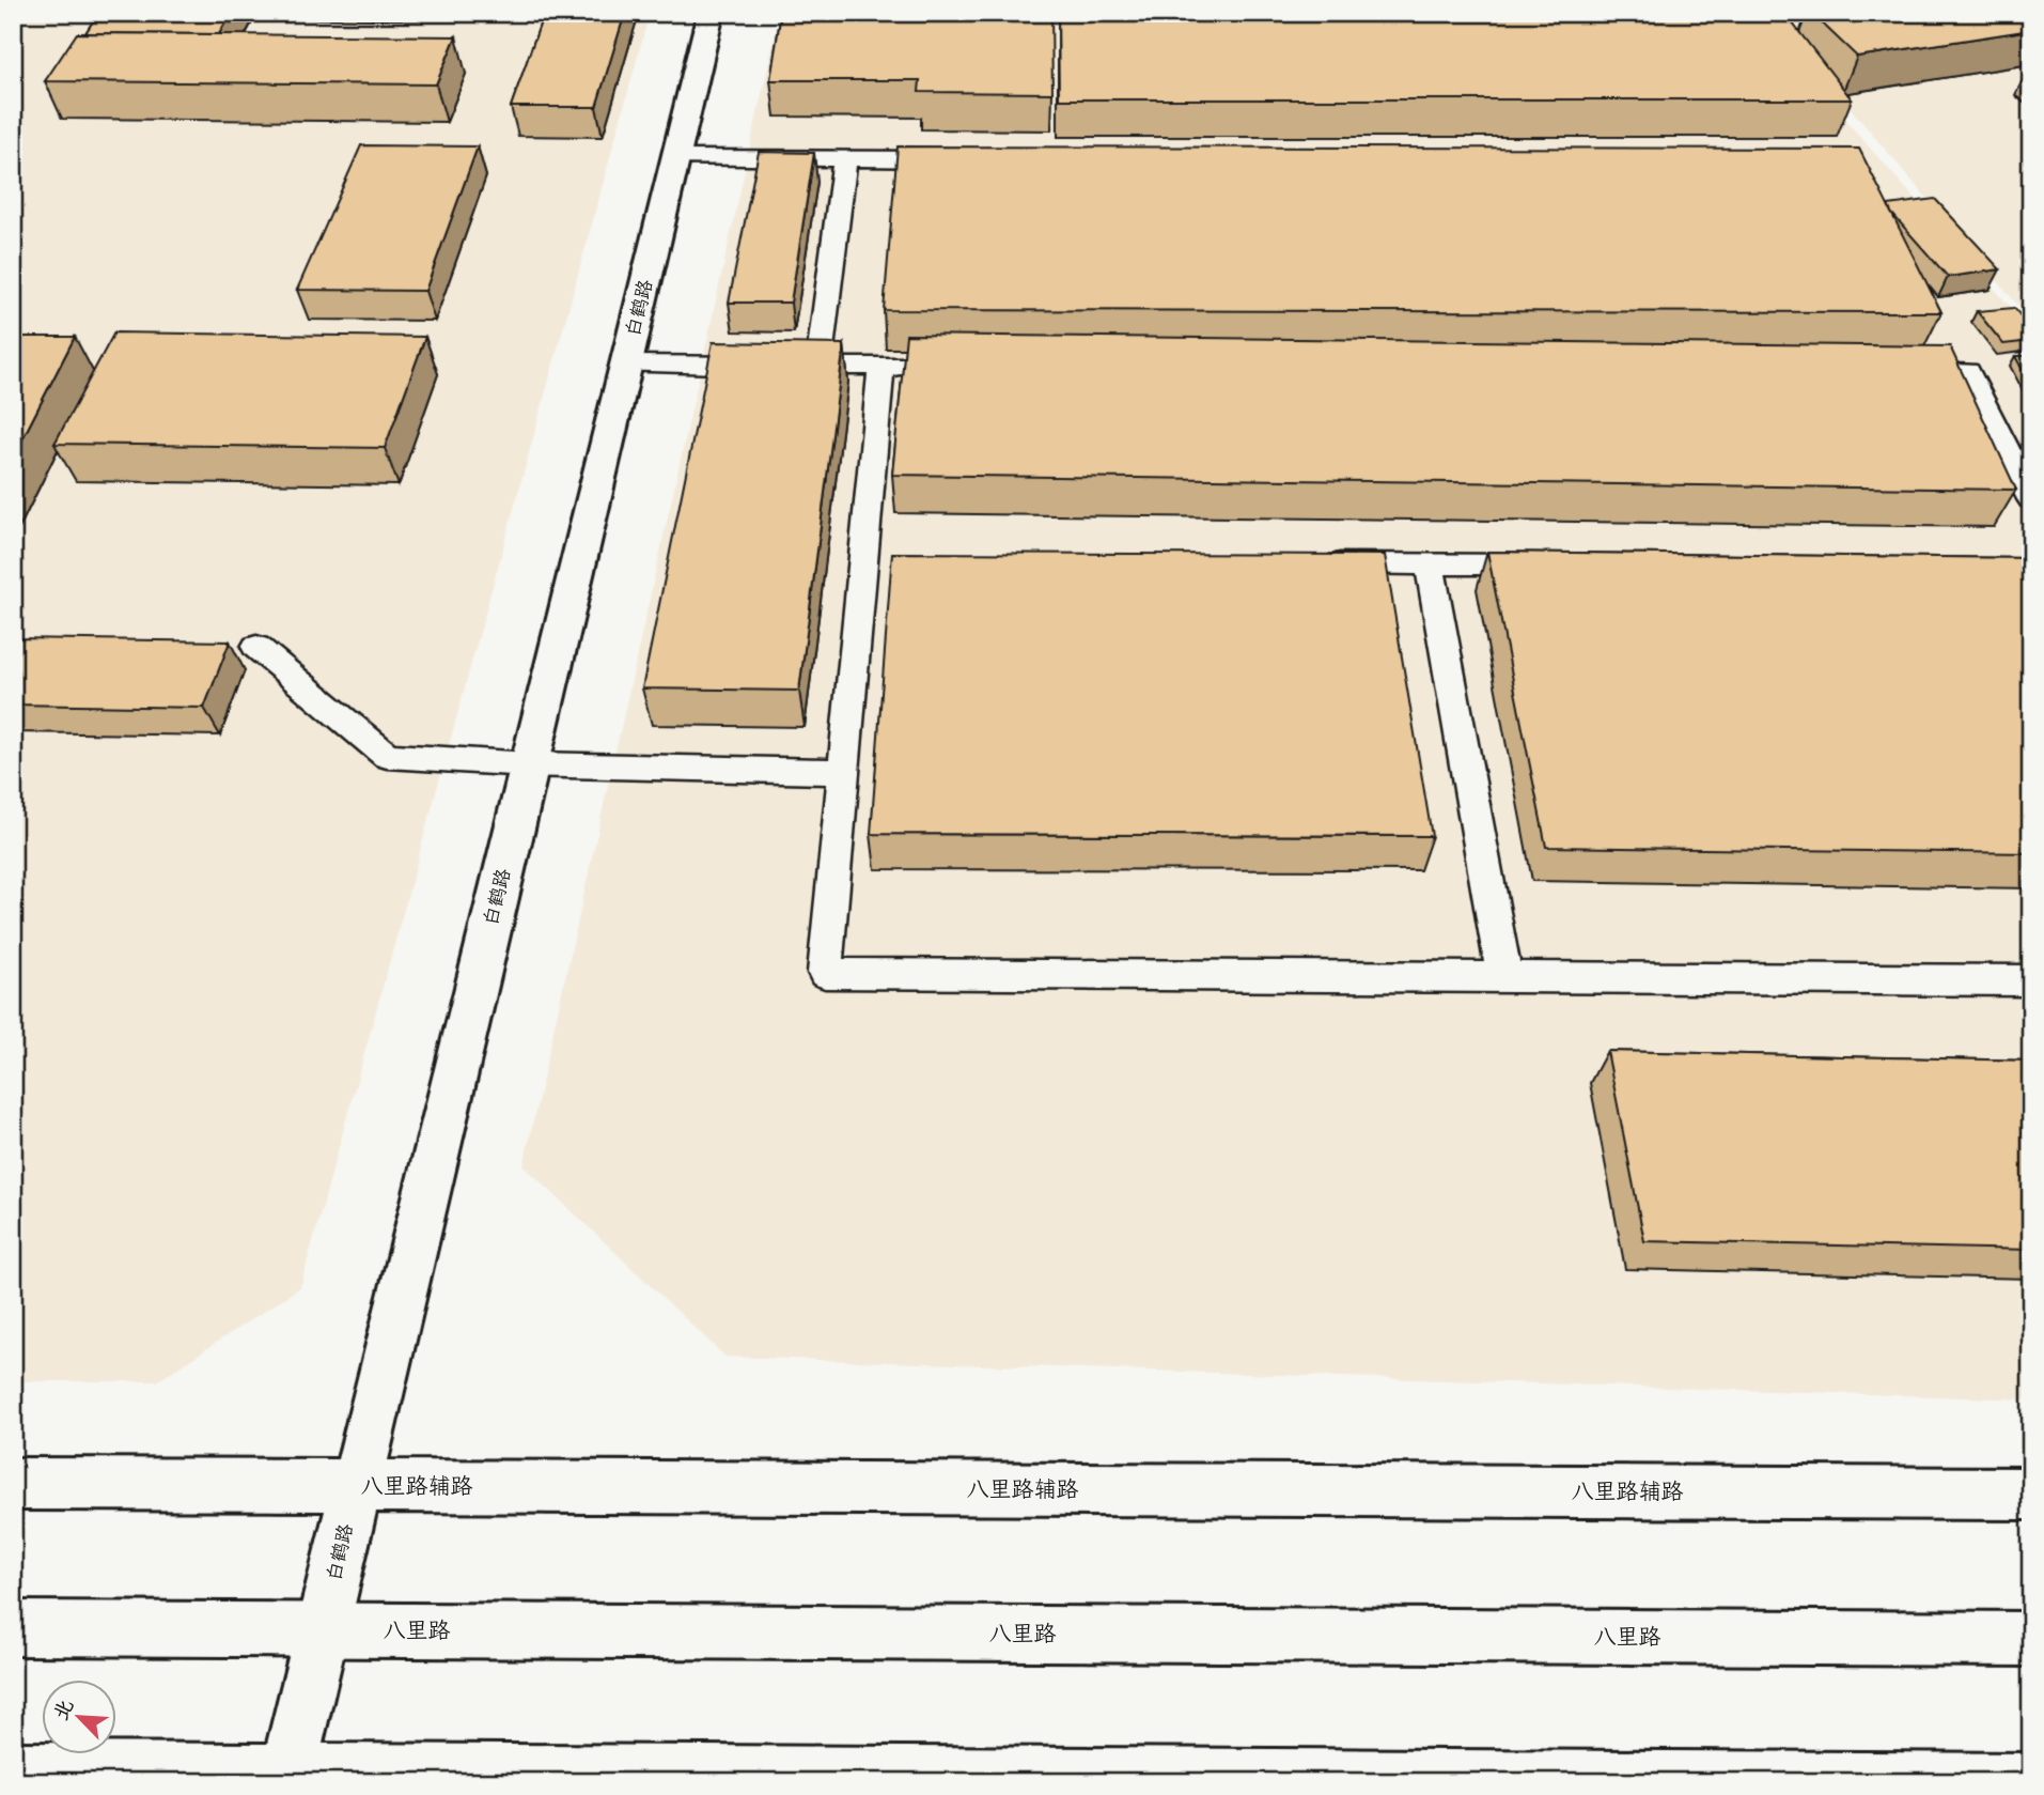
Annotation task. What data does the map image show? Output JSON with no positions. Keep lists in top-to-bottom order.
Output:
{
  "streets": {
    "street": ["白鹤路", "八里路辅路", "八里路"]
  },
  "crossings": [
    ["白鹤路", "八里路辅路"],
    ["白鹤路", "八里路"]
  ],
  "north": "top left"
}
